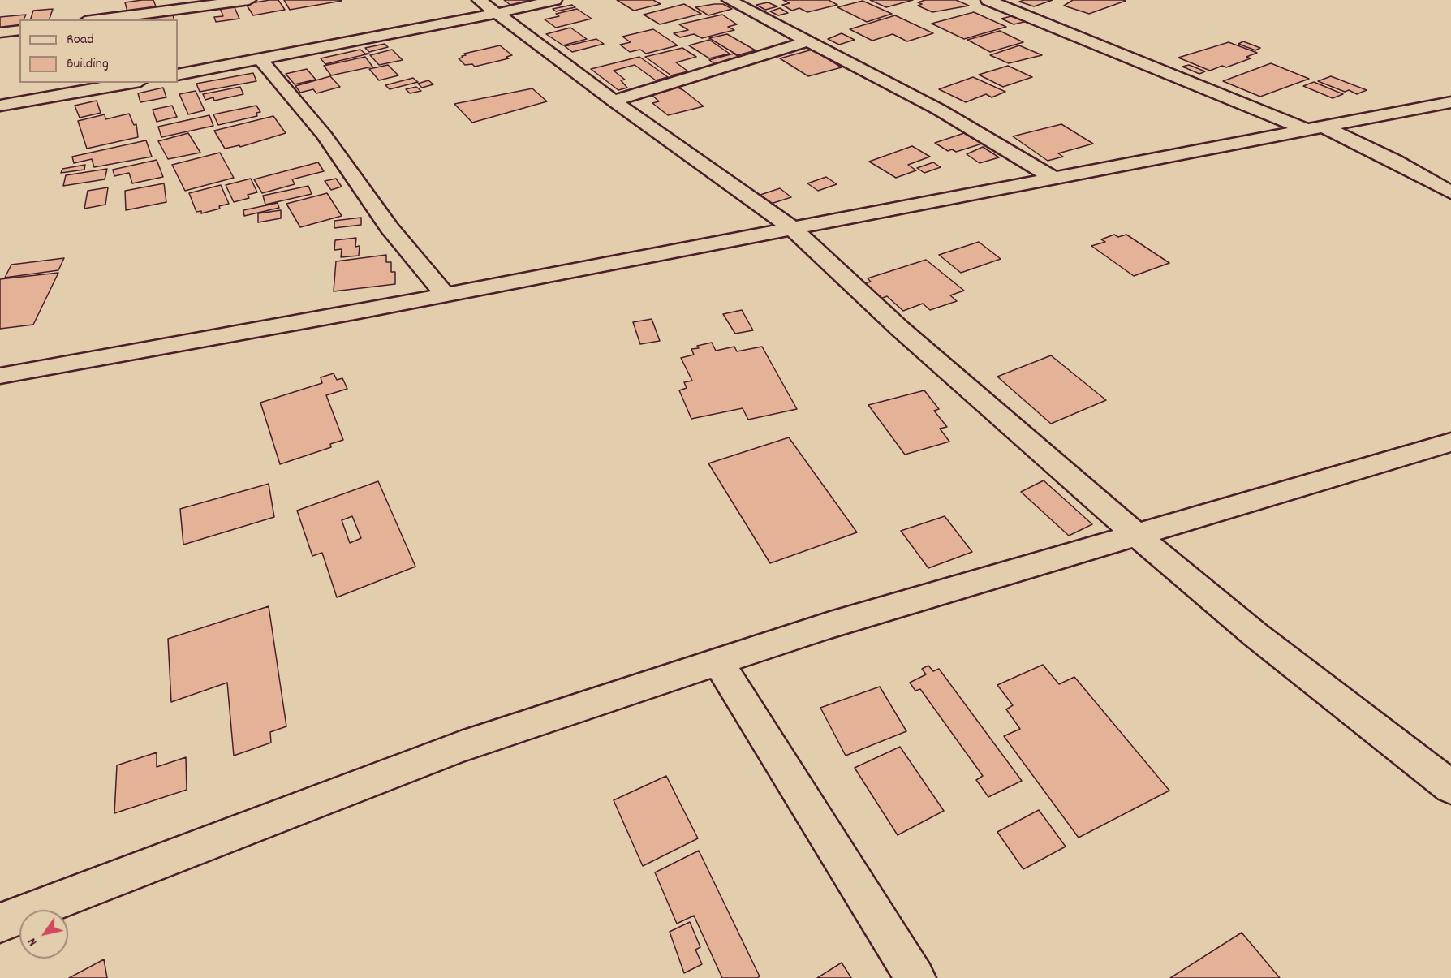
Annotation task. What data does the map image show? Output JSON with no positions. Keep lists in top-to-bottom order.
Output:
{
  "legend": ["Road", "Building"],
  "north": "bottom left"
}
